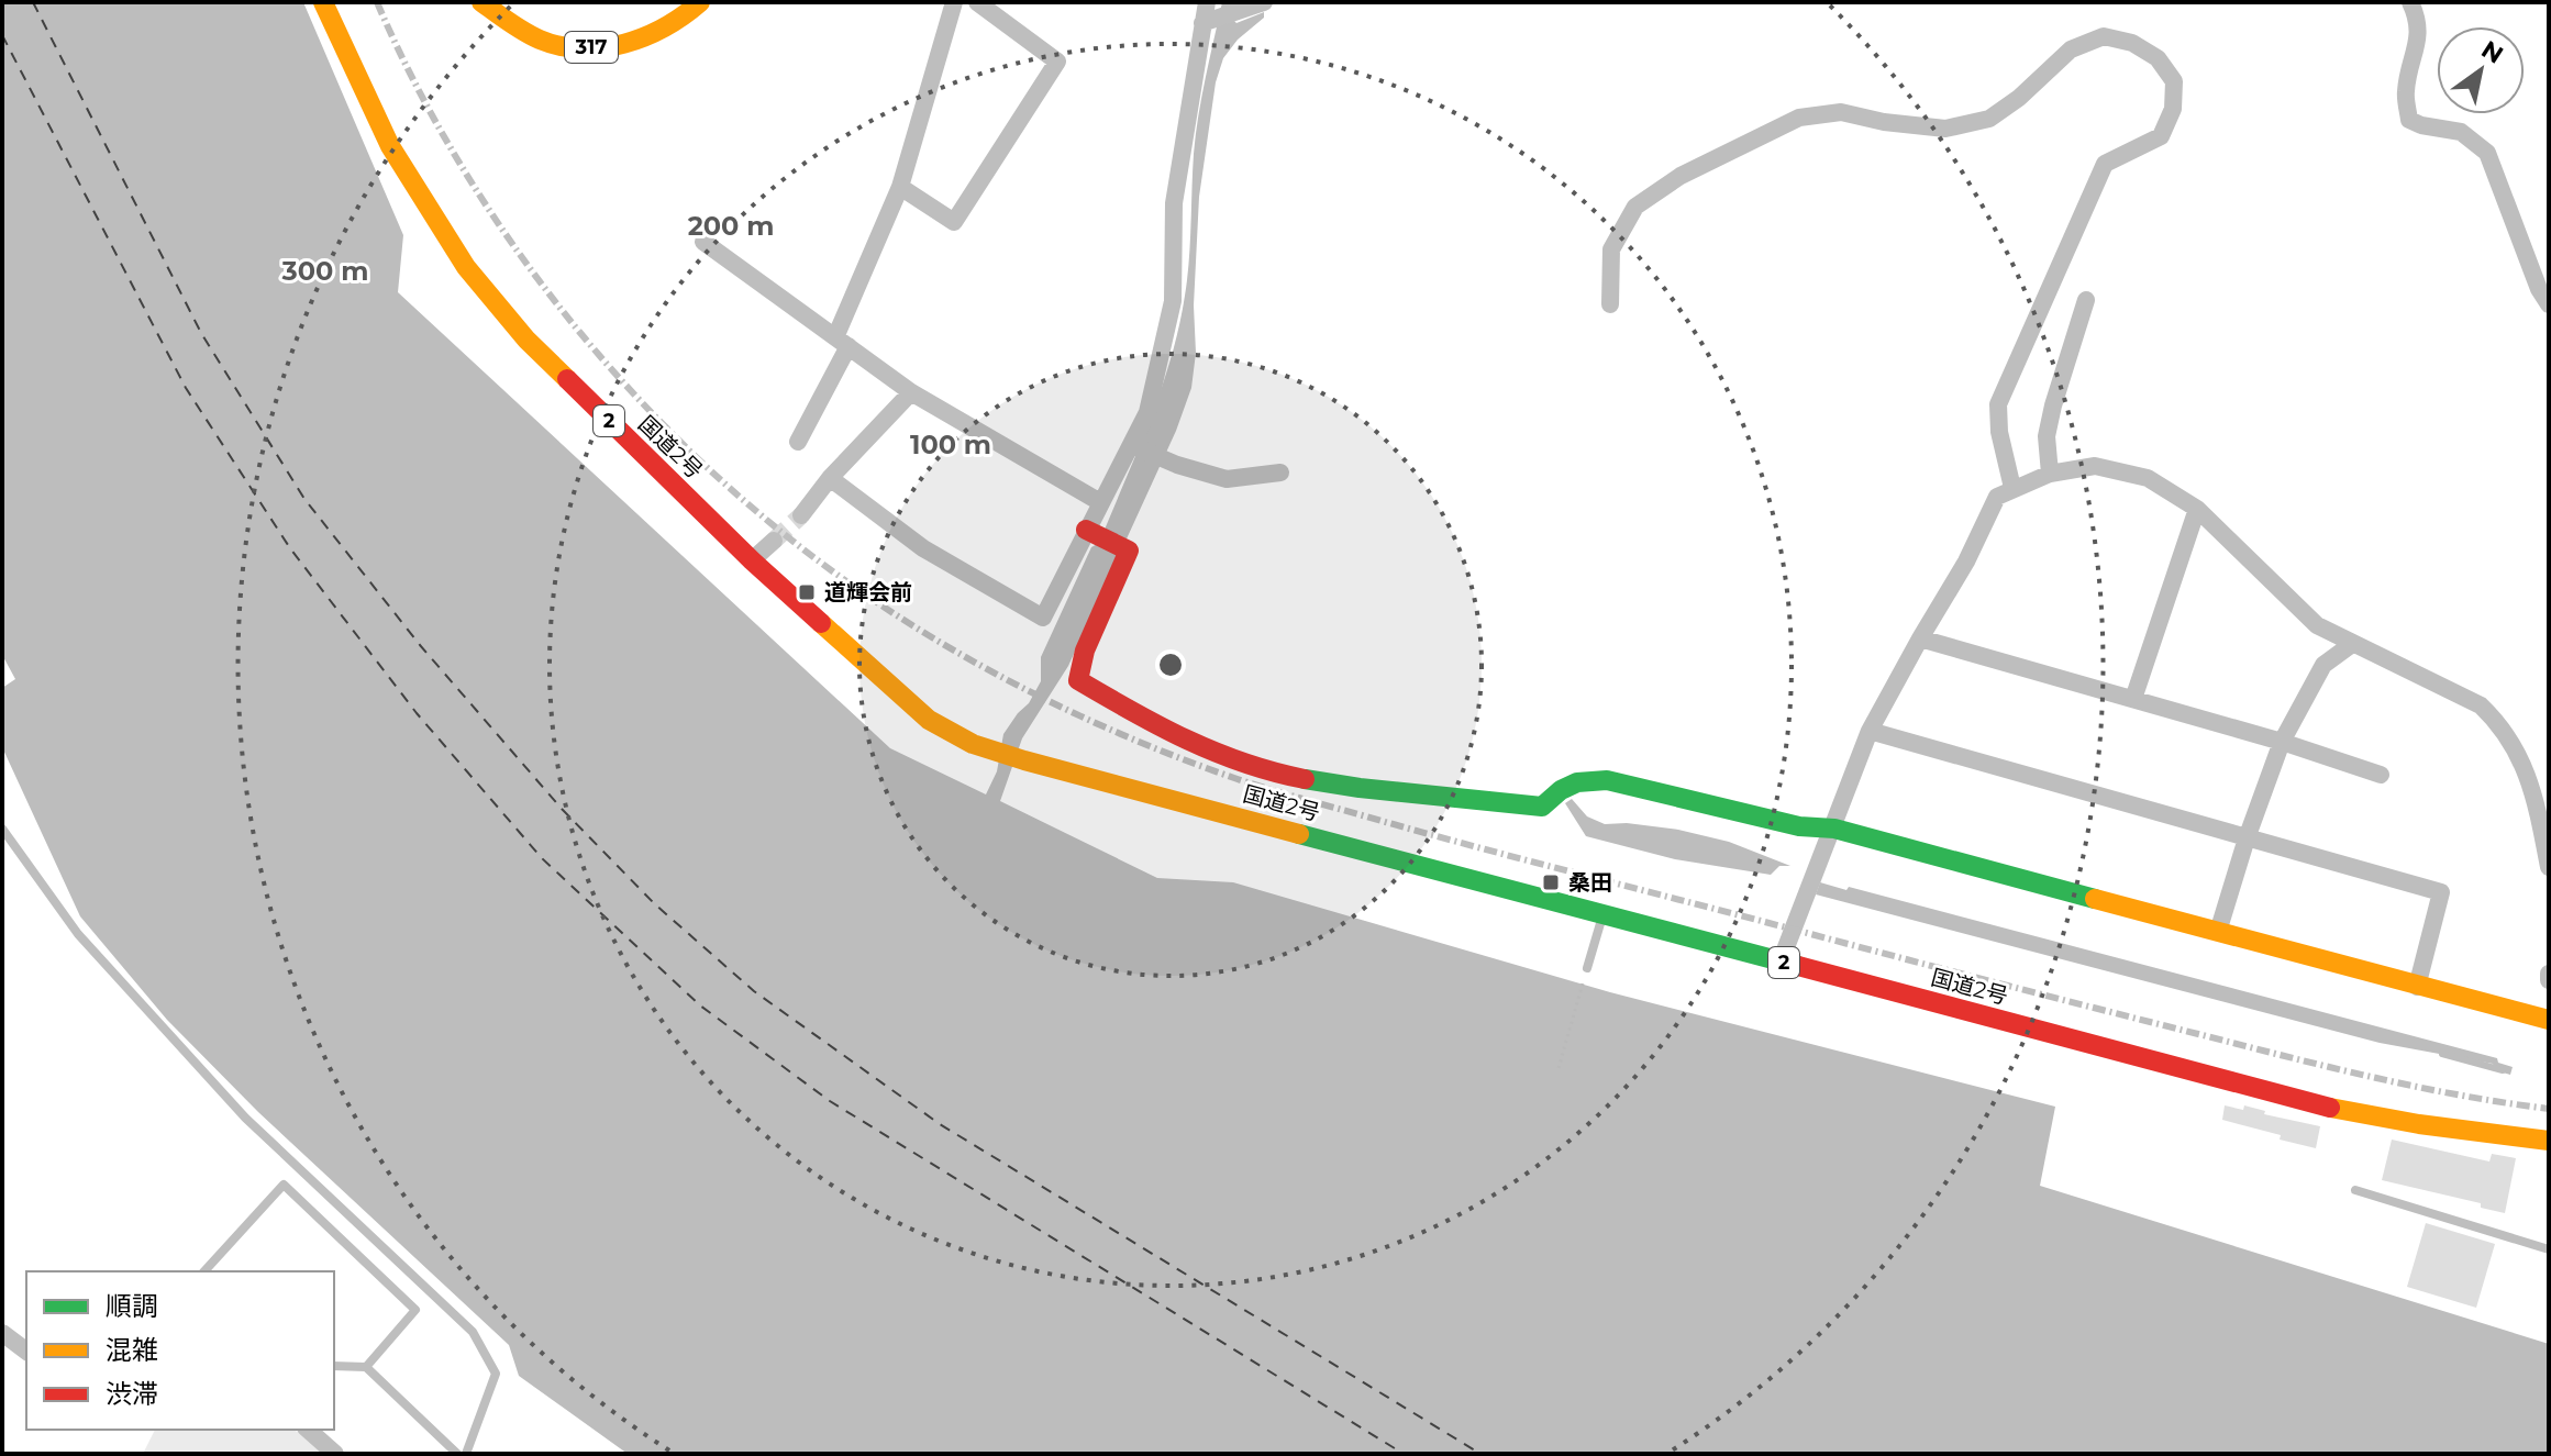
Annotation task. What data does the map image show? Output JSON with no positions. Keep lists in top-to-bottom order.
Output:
{
  "streets": {
    "main road": ["317", "2", "国道2号"]
  },
  "places": {
    "transit": ["道輝会前", "桑田"]
  },
  "legend": ["順調", "混雑", "渋滞"],
  "north": "top right",
  "rings": ["200 m", "300 m", "100 m"]
}
